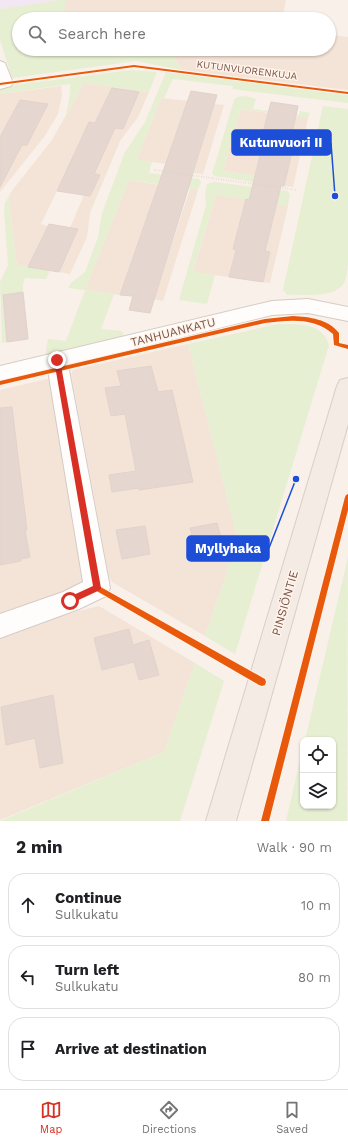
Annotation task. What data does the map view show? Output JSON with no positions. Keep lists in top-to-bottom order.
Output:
{
  "streets": {
    "main road": ["PINSIÖNTIE"],
    "street": ["TANHUANKATU"],
    "cycle path": ["KUTUNVUORENKUJA"]
  },
  "places": ["Kutunvuori II", "Myllyhaka"],
  "page": {
    "search": "Search here",
    "heading": ["2 min", "Walk · 90 m"],
    "list": [
      ["Continue", "Sulkukatu", "10 m"],
      ["Turn left", "Sulkukatu", "80 m"],
      "Arrive at destination"
    ],
    "nav": ["Map", "Directions", "Saved"]
  }
}
